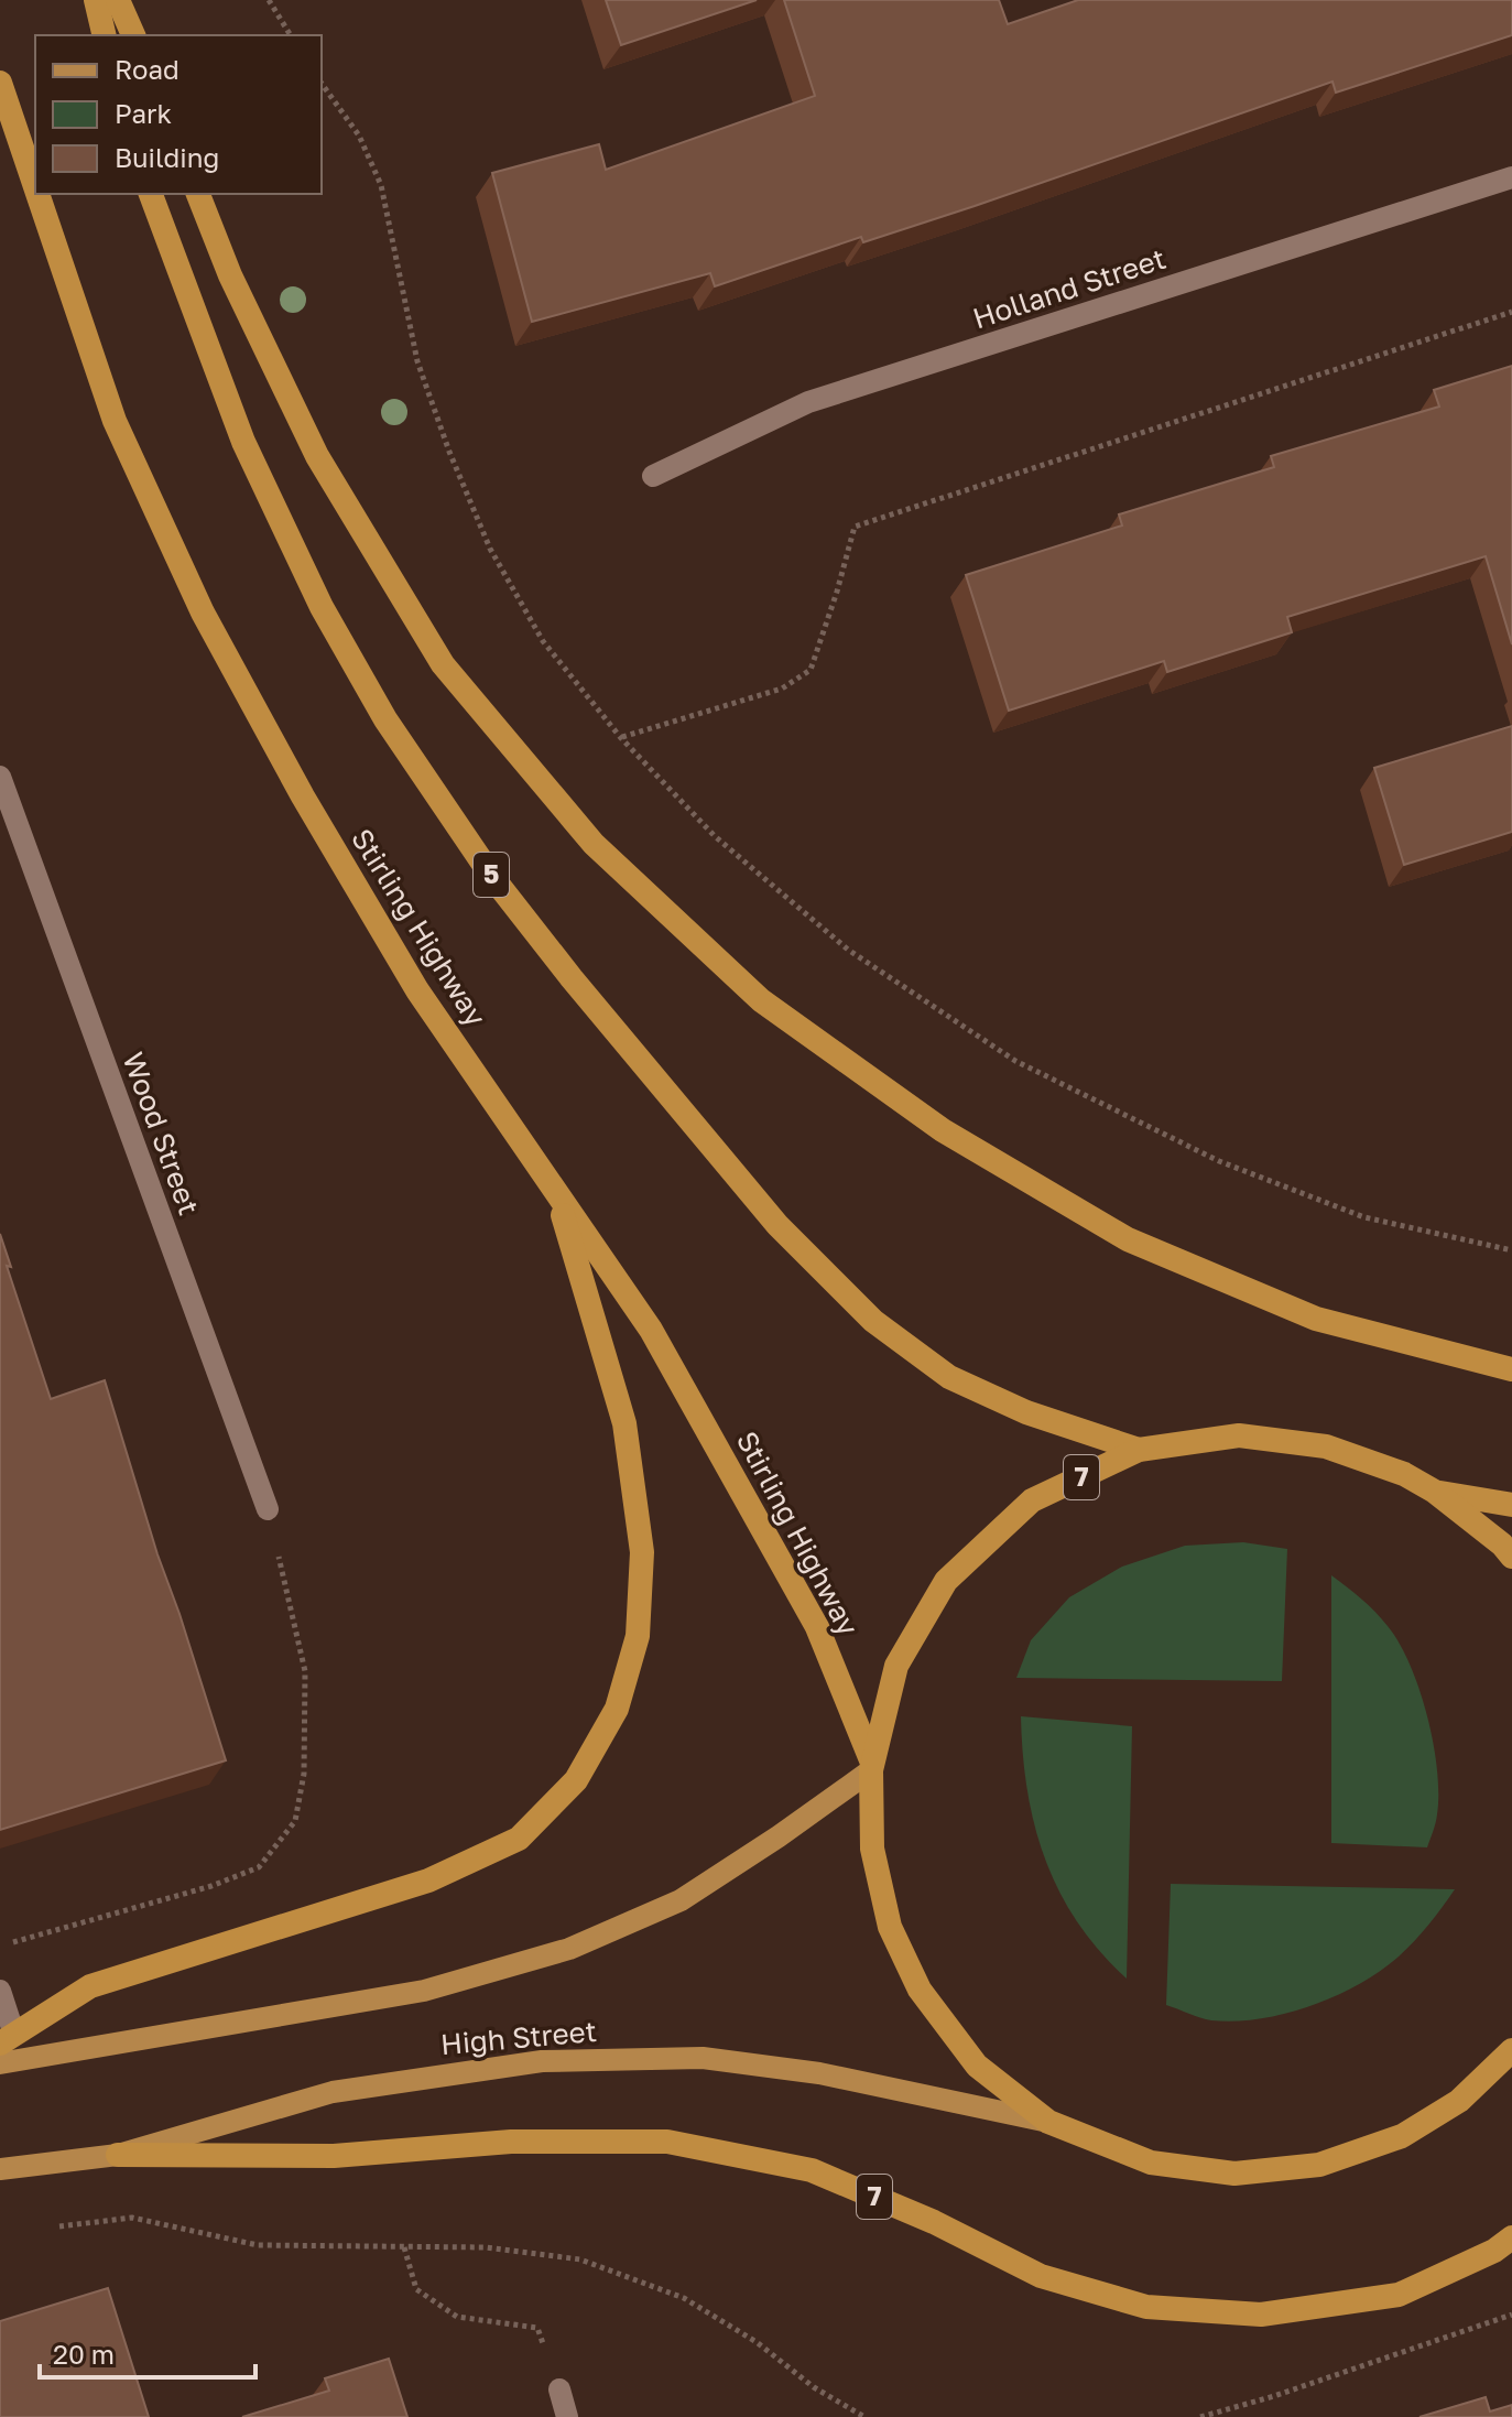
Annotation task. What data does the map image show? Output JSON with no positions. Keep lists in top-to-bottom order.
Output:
{
  "streets": {
    "highway": ["5", "Stirling Highway", "7"],
    "main road": ["High Street"],
    "street": ["Holland Street", "Wood Street"]
  },
  "crossings": [
    ["5", "7"],
    ["Stirling Highway", "7"],
    ["Stirling Highway", "High Street"],
    ["7", "High Street"]
  ],
  "legend": ["Road", "Park", "Building"],
  "scale_bar": "20 m"
}
